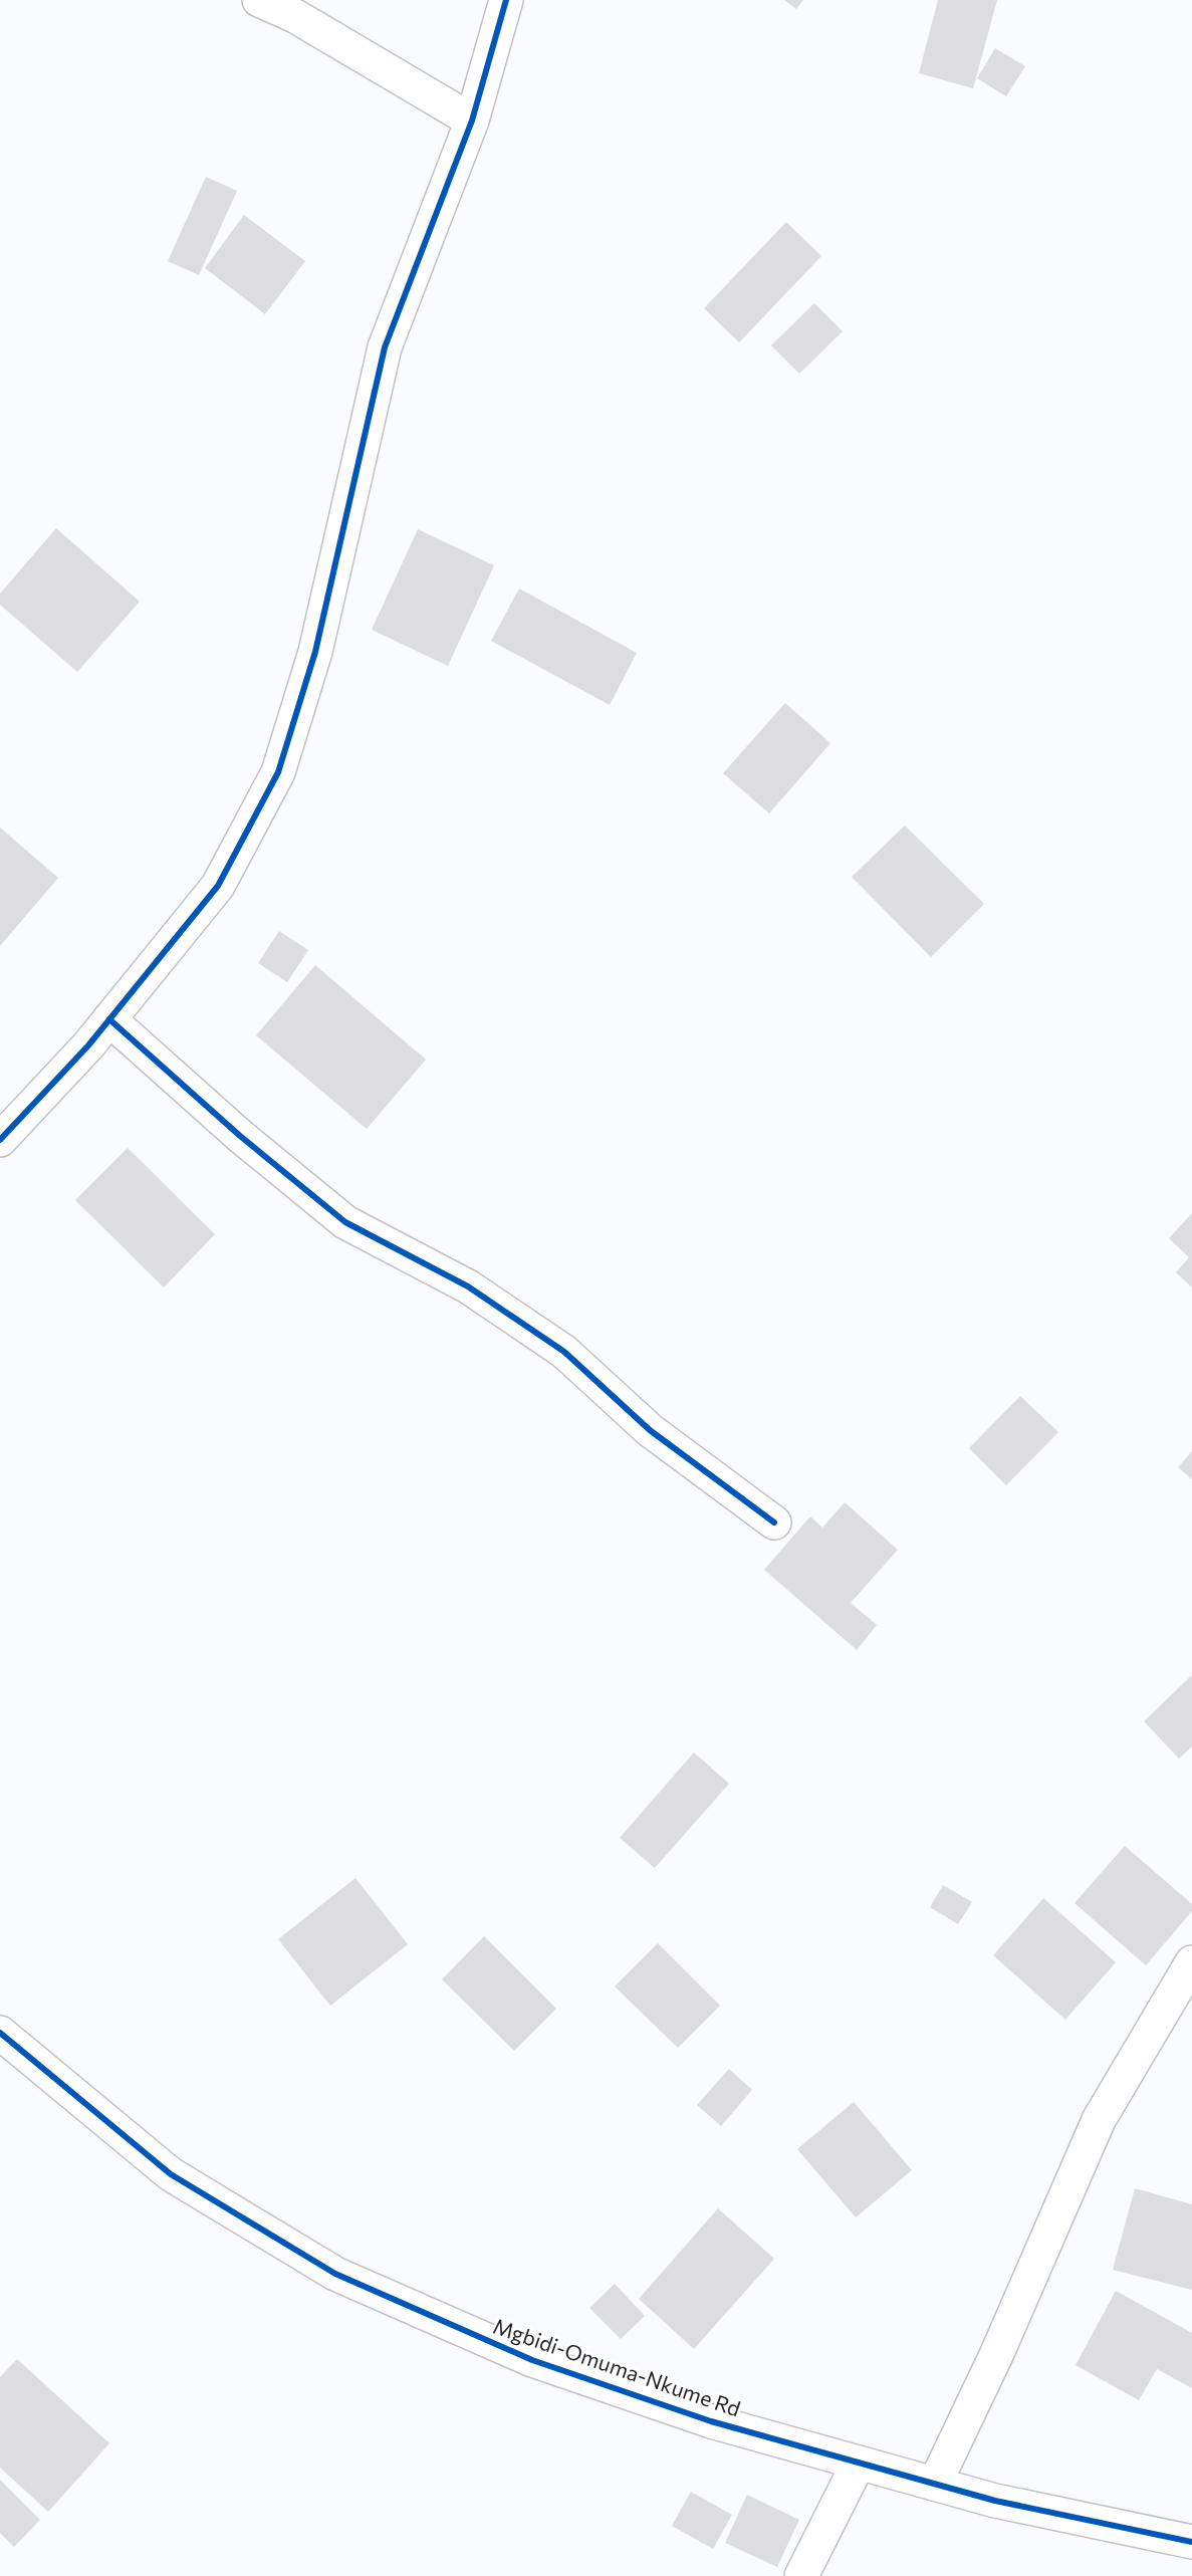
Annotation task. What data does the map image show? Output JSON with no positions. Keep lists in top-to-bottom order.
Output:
{
  "streets": {
    "street": ["Mgbidi-Omuma-Nkume Rd"]
  }
}
